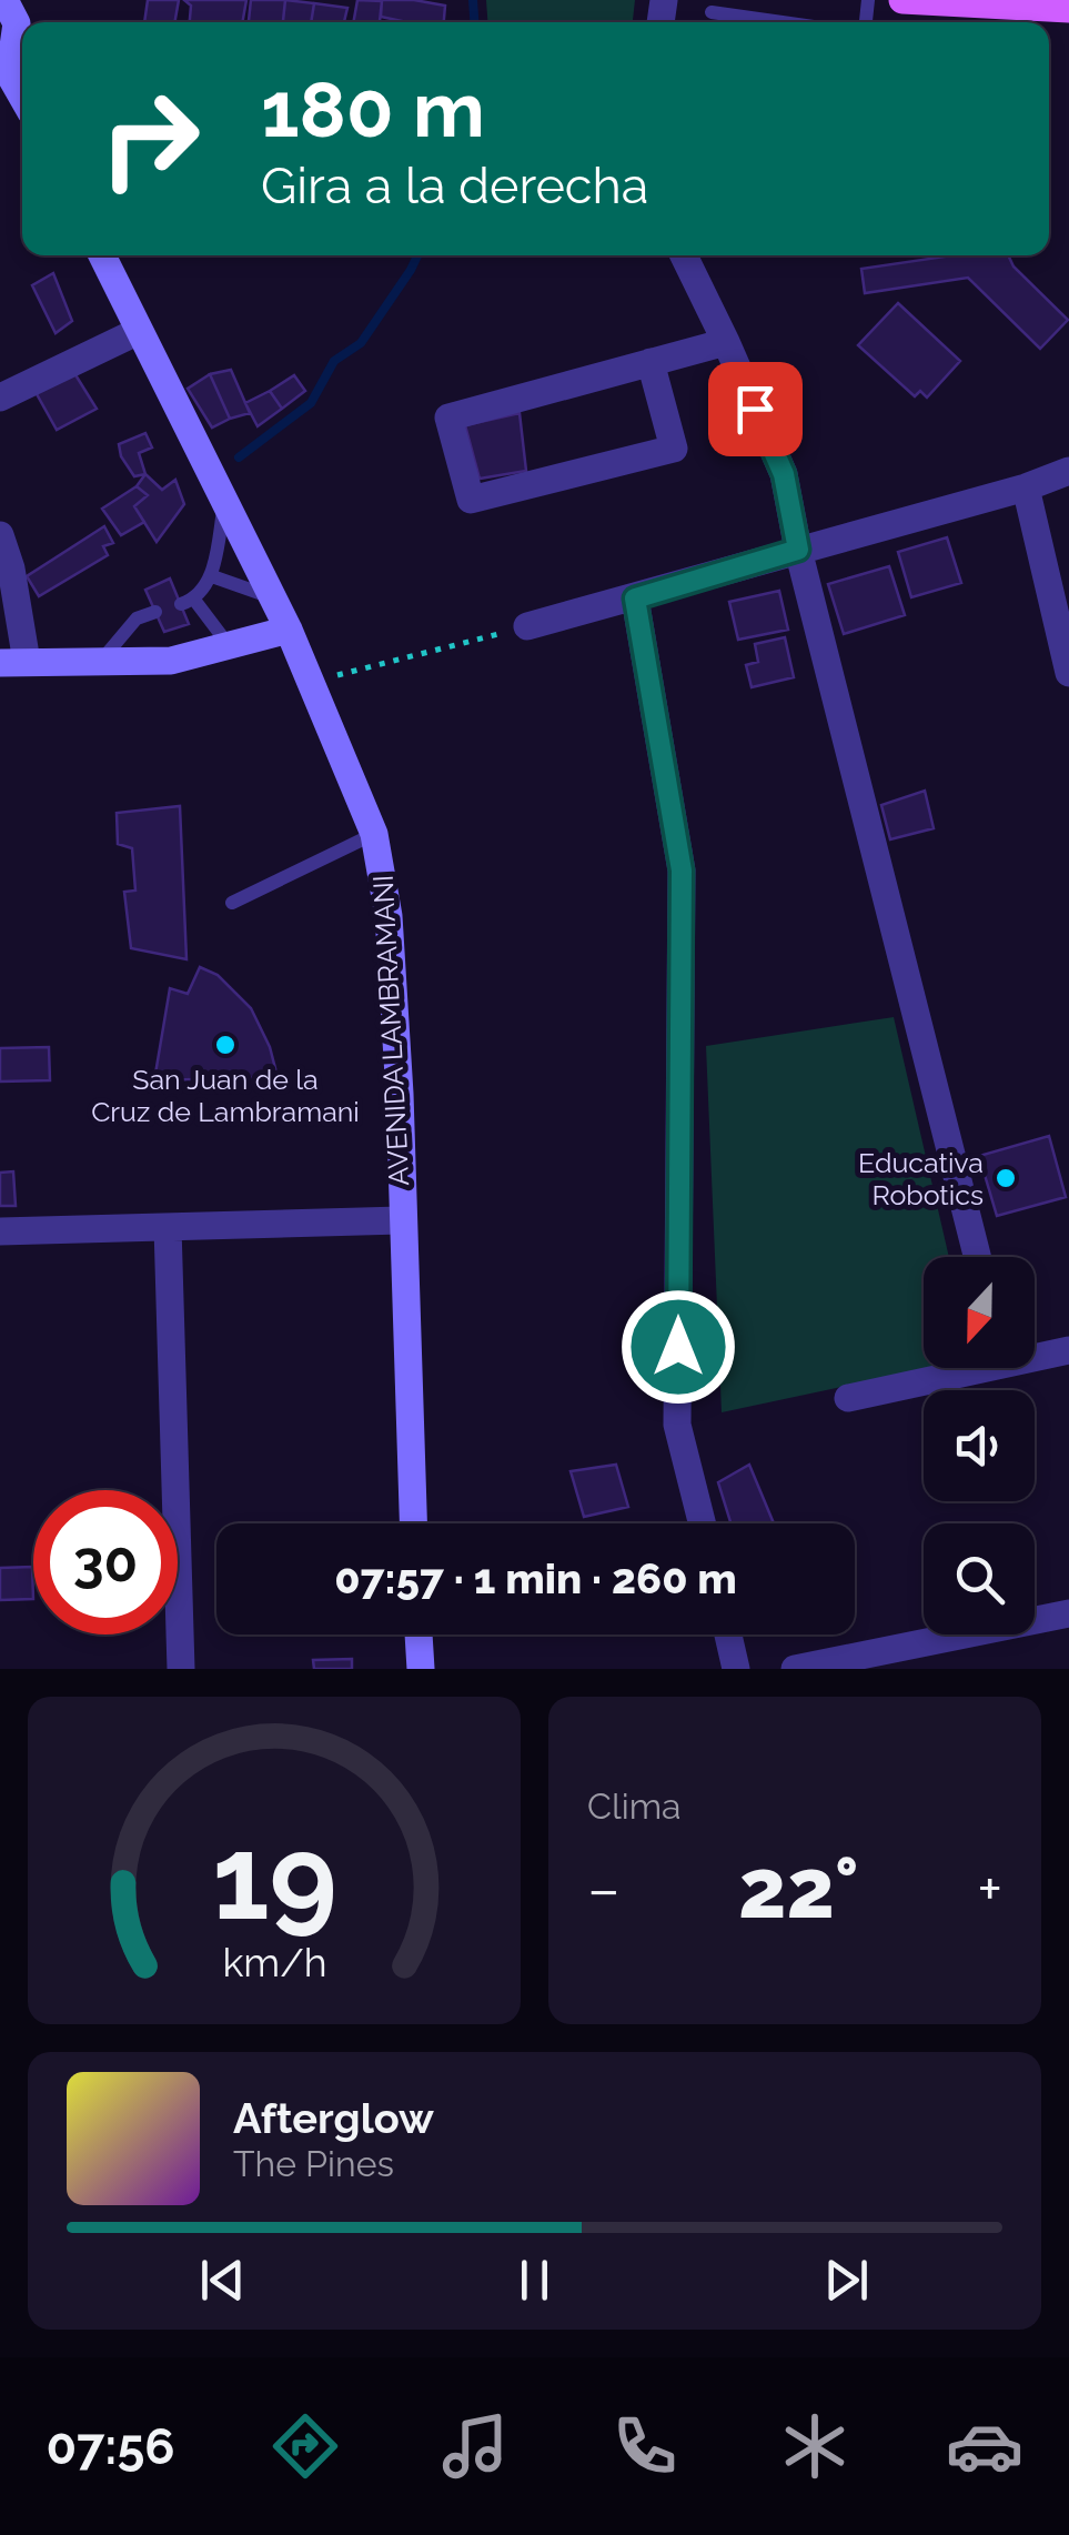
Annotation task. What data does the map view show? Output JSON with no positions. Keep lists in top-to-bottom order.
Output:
{
  "streets": {
    "main road": ["AVENIDA LAMBRAMANI"]
  },
  "places": ["San Juan de la Cruz de Lambramani", "Educativa Robotics"],
  "north": "bottom",
  "page": {
    "turn": ["180 m", "Gira a la derecha"],
    "limit": "30",
    "trip": "07:57 · 1 min · 260 m",
    "tile": "Clima",
    "heat": ["−", "22°", "+"],
    "song": ["Afterglow", "The Pines"],
    "tabs": "07:56",
    "gauge": ["19", "km/h"]
  }
}
